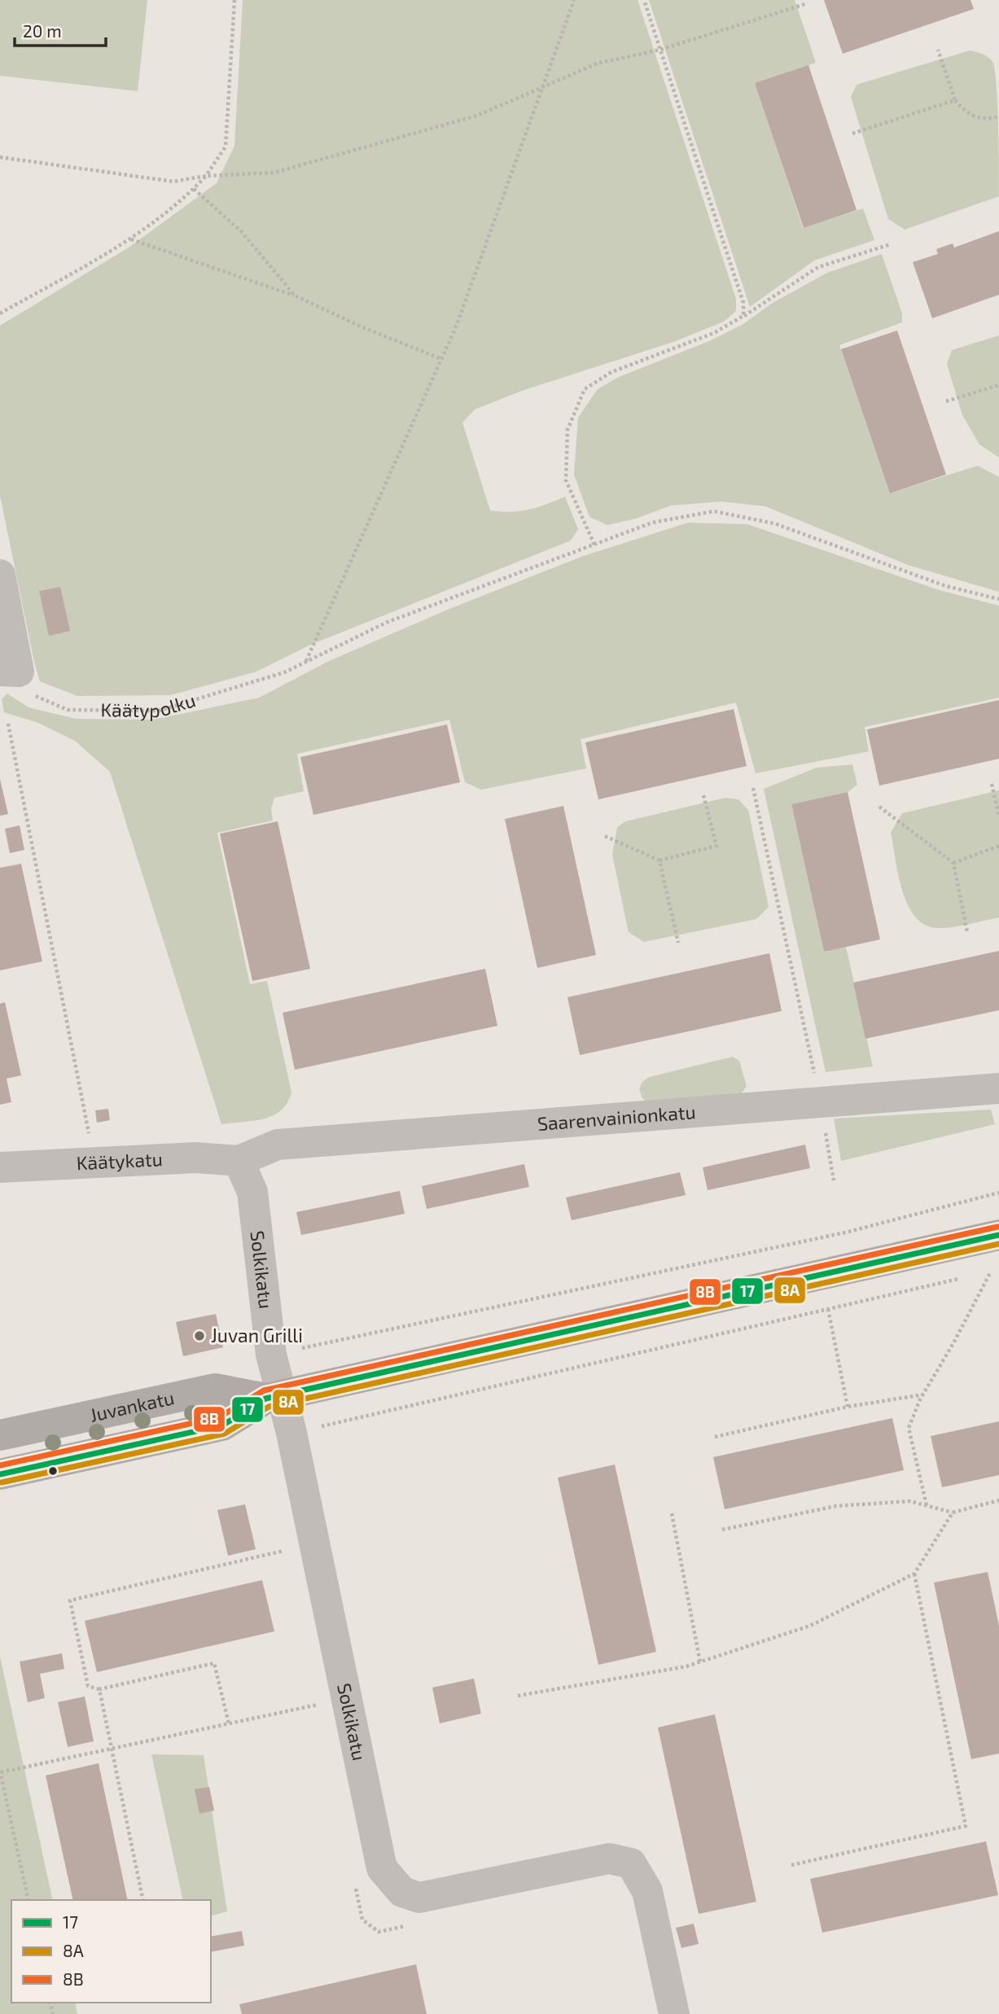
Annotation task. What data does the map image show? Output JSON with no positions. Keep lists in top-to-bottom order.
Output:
{
  "streets": {
    "main road": ["Juvankatu"],
    "street": ["Saarenvainionkatu", "Käätykatu", "Solkikatu"],
    "path": ["Käätypolku"]
  },
  "crossings": [
    ["Saarenvainionkatu", "Käätykatu"],
    ["Saarenvainionkatu", "Solkikatu"],
    ["Käätykatu", "Solkikatu"],
    ["Solkikatu", "Juvankatu"]
  ],
  "places": ["Juvan Grilli"],
  "lines": ["transit line 8B", "transit line 17", "transit line 8A"],
  "legend": ["17", "8A", "8B"],
  "scale_bar": "20 m"
}
